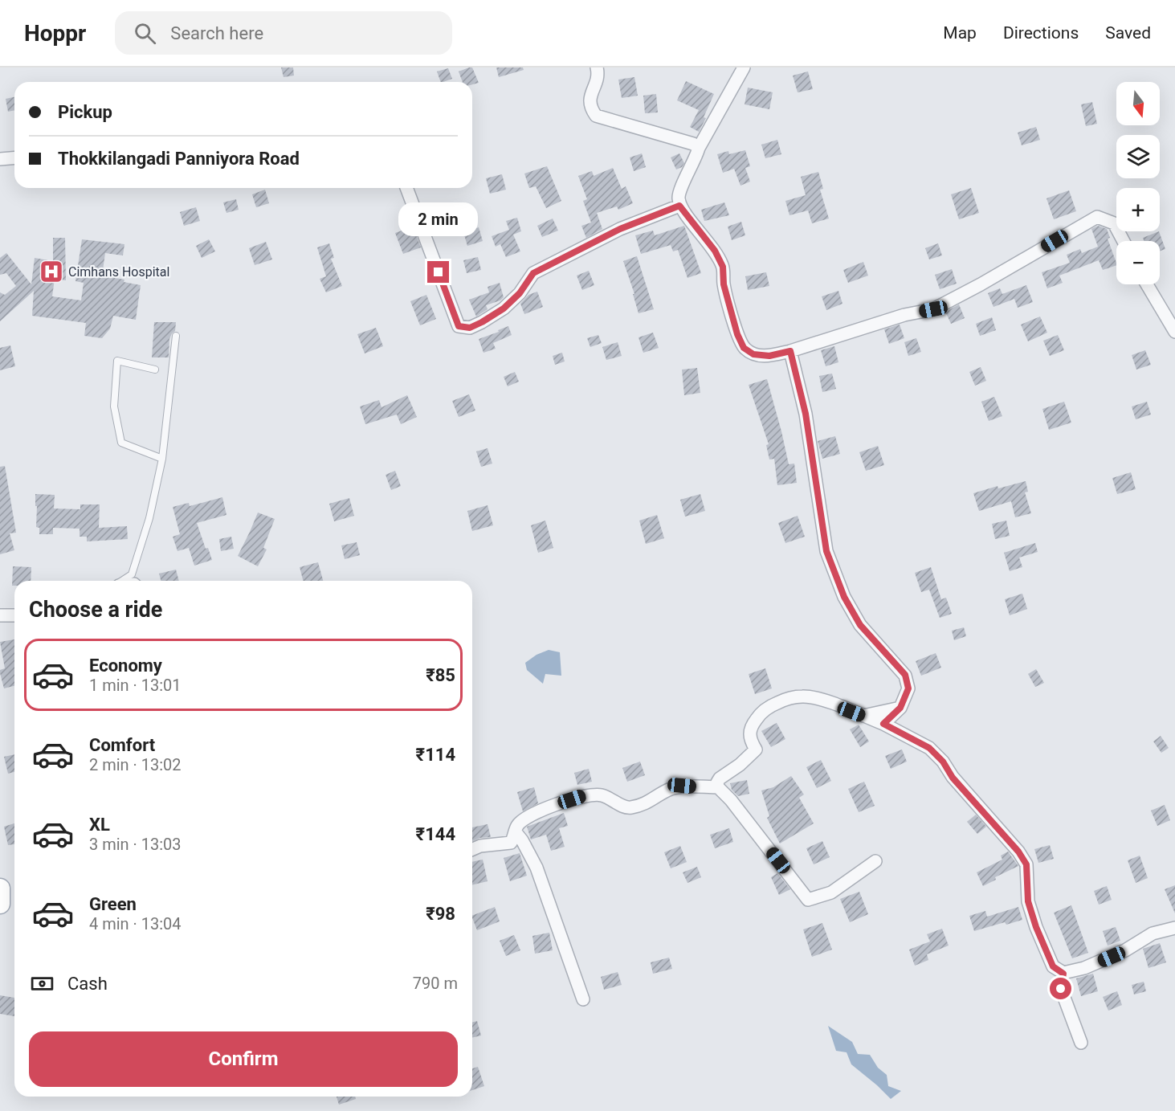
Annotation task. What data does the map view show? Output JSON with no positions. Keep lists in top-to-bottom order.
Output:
{
  "places": {
    "hospital": ["Cimhans Hospital"]
  },
  "north": "bottom",
  "page": {
    "header": "Hoppr",
    "search": "Search here",
    "nav": ["Map", "Directions", "Saved"],
    "map_buttons": ["+", "−"],
    "banner": ["Pickup", "Thokkilangadi Panniyora Road"],
    "bubble": "2 min",
    "heading": "Choose a ride",
    "list": [
      {
        "name": "Economy",
        "note": "1 min · 13:01",
        "value": "₹85"
      },
      {
        "name": "Comfort",
        "note": "2 min · 13:02",
        "value": "₹114"
      },
      {
        "name": "XL",
        "note": "3 min · 13:03",
        "value": "₹144"
      },
      {
        "name": "Green",
        "note": "4 min · 13:04",
        "value": "₹98"
      }
    ],
    "pay": ["Cash", "790 m"],
    "buttons": "Confirm"
  }
}
